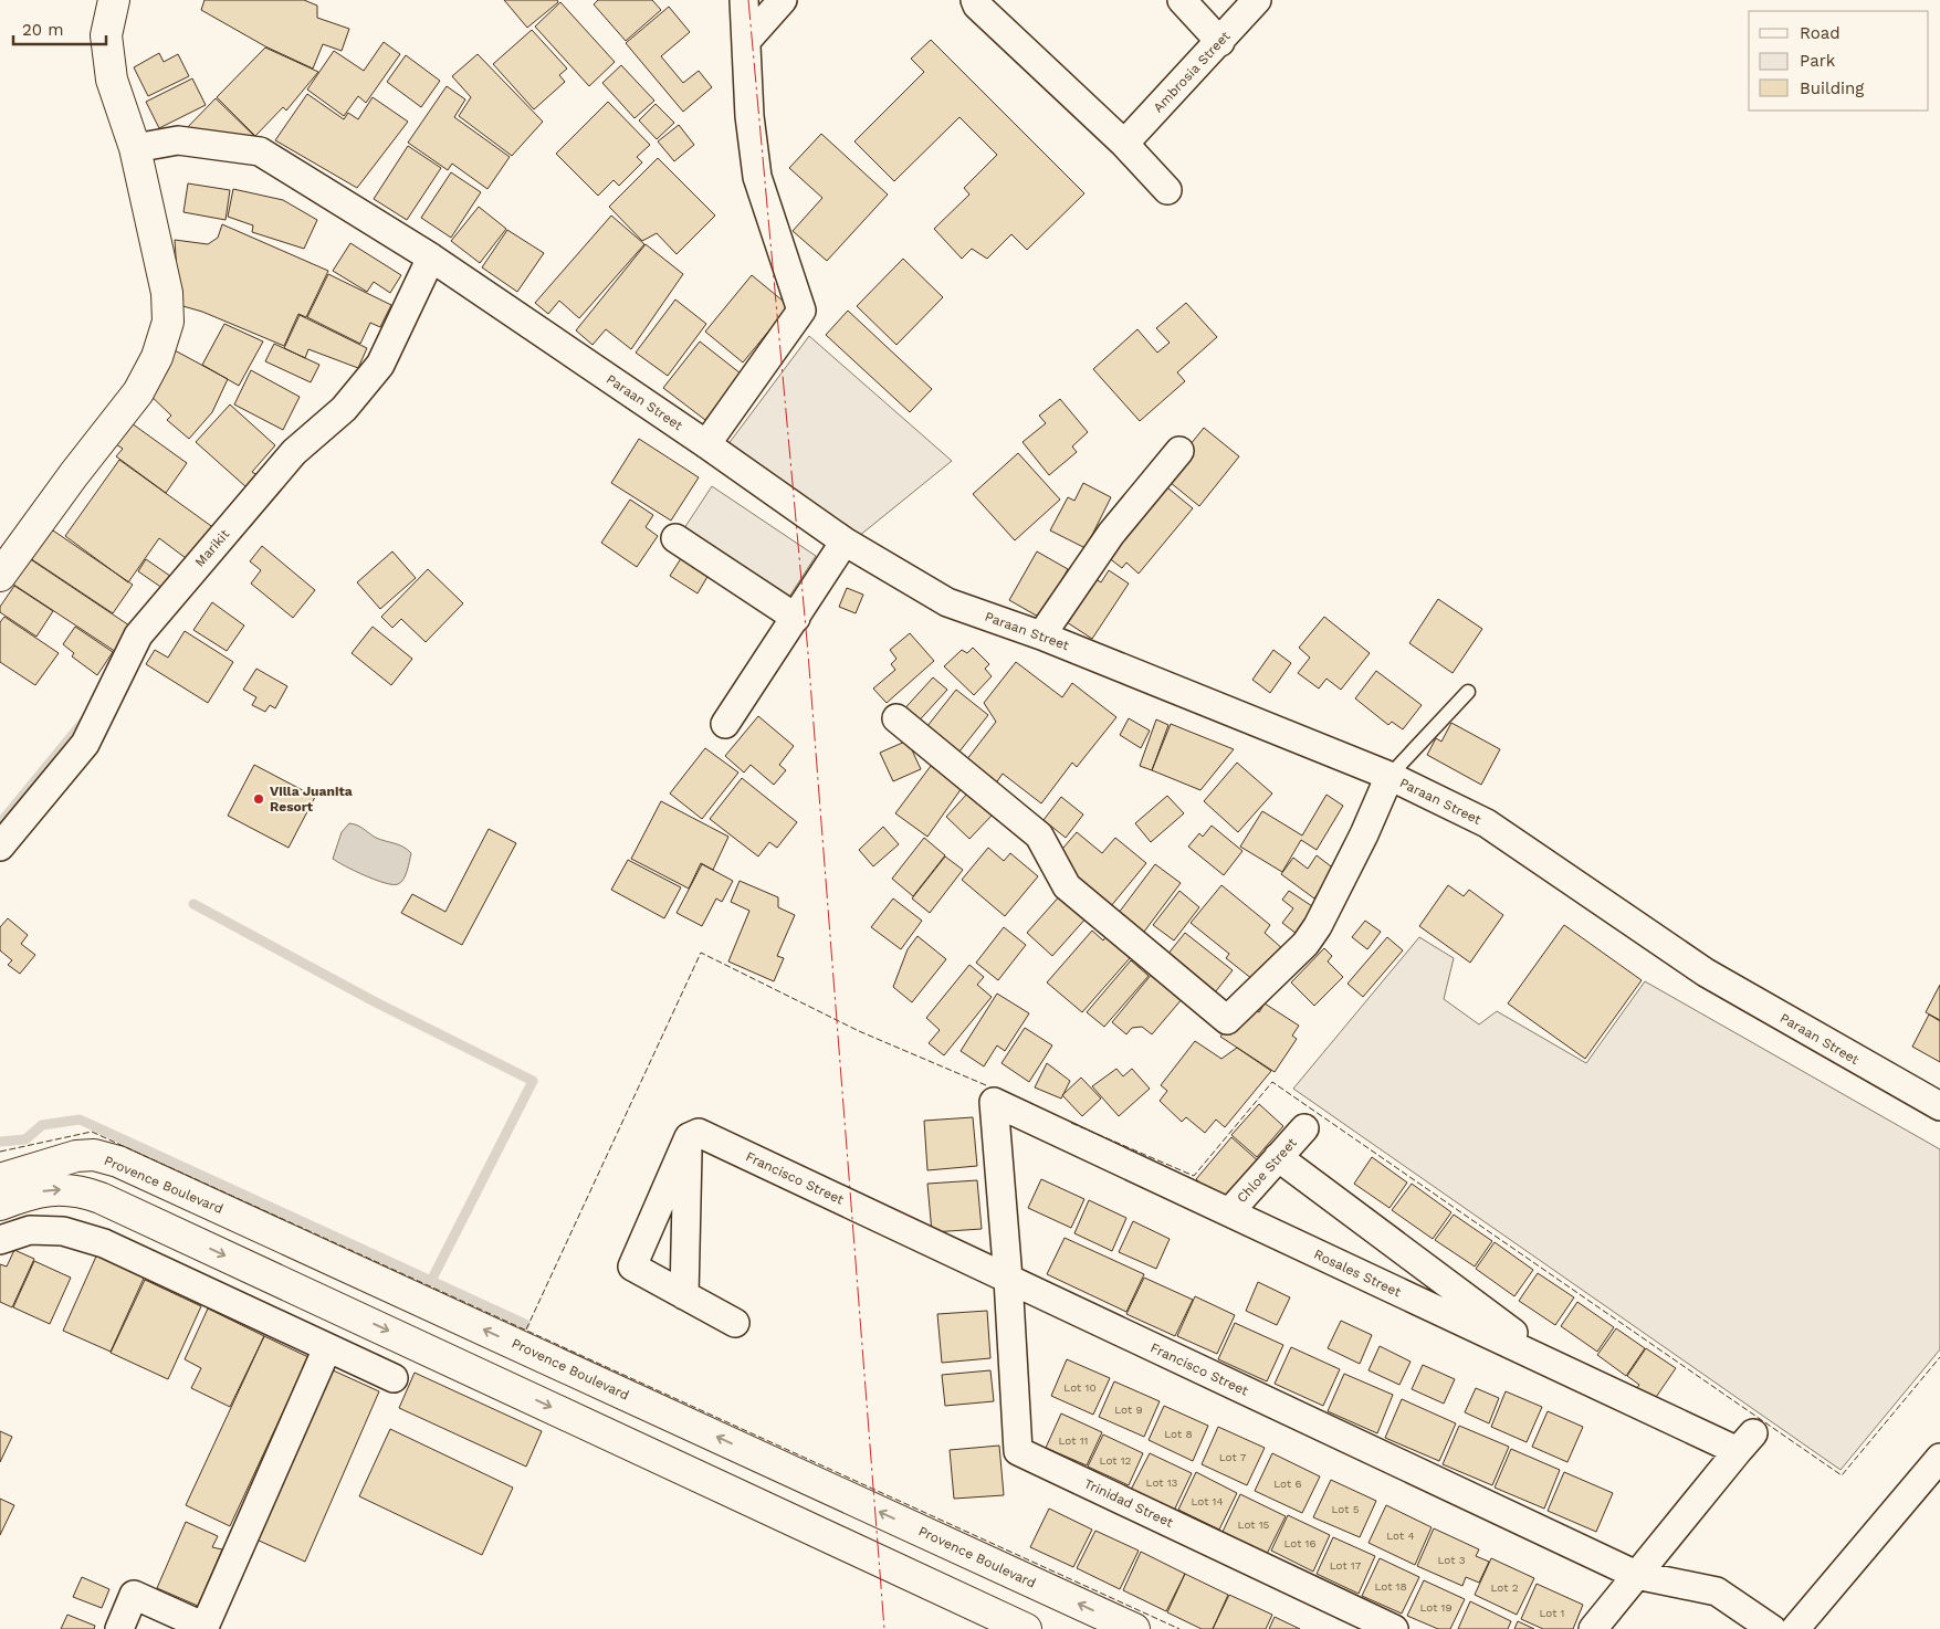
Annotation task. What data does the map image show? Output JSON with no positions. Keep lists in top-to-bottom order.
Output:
{
  "streets": {
    "street": [
      "Ambrosia Street",
      "Paraan Street",
      "Marikit",
      "Chloe Street",
      "Francisco Street",
      "Provence Boulevard",
      "Rosales Street",
      "Trinidad Street"
    ]
  },
  "crossings": [
    ["Paraan Street", "Marikit"],
    ["Chloe Street", "Rosales Street"],
    ["Francisco Street", "Rosales Street"],
    ["Francisco Street", "Trinidad Street"],
    ["Rosales Street", "Trinidad Street"]
  ],
  "places": ["Villa Juanita Resort"],
  "house_numbers": [
    "Lot 10",
    "Lot 9",
    "Lot 8",
    "Lot 11",
    "Lot 7",
    "Lot 12",
    "Lot 13",
    "Lot 6",
    "Lot 14",
    "Lot 5",
    "Lot 15",
    "Lot 4",
    "Lot 16",
    "Lot 3",
    "Lot 17",
    "Lot 18",
    "Lot 2",
    "Lot 19",
    "Lot 1"
  ],
  "legend": ["Road", "Park", "Building"],
  "scale_bar": "20 m"
}
